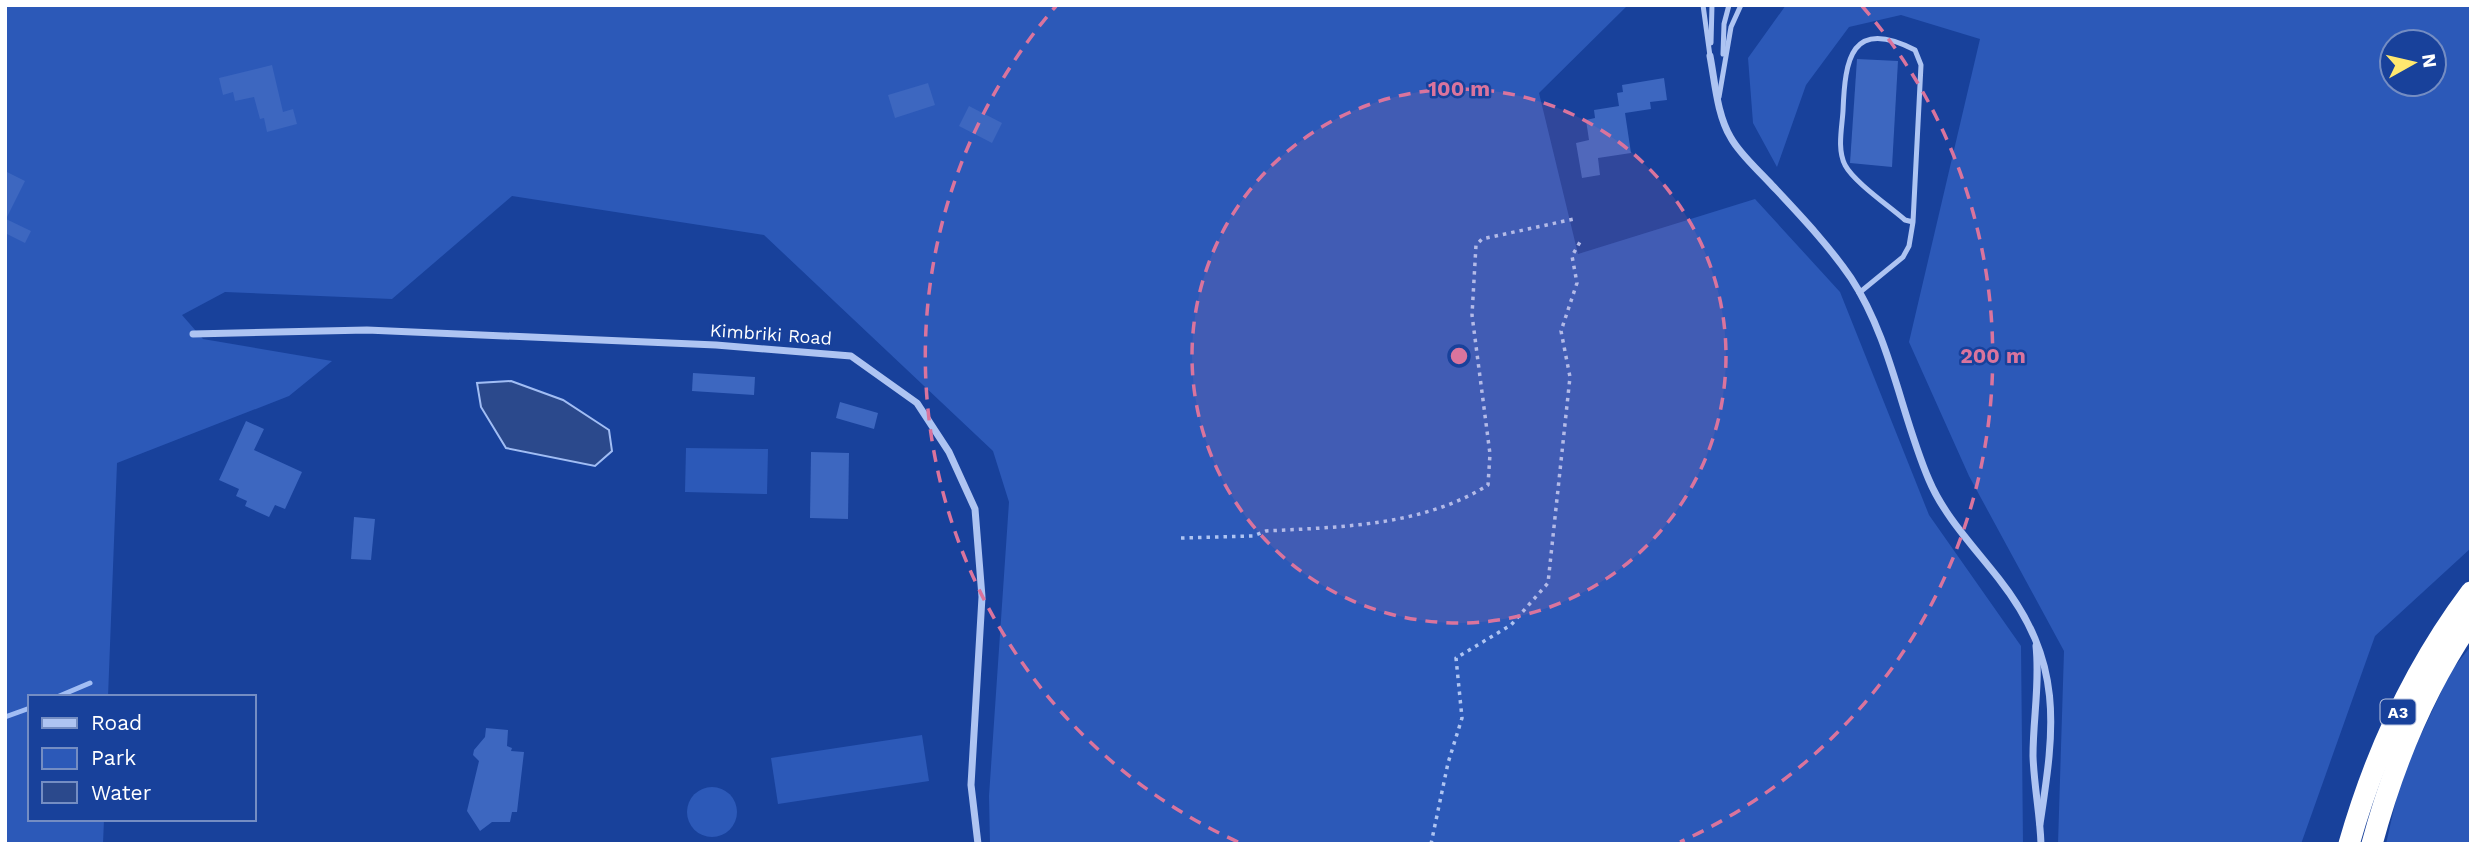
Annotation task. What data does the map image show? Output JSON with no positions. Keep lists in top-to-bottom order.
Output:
{
  "streets": {
    "highway": ["A3"],
    "street": ["Kimbriki Road"]
  },
  "legend": ["Road", "Park", "Water"],
  "north": "right",
  "rings": ["100 m", "200 m"]
}
